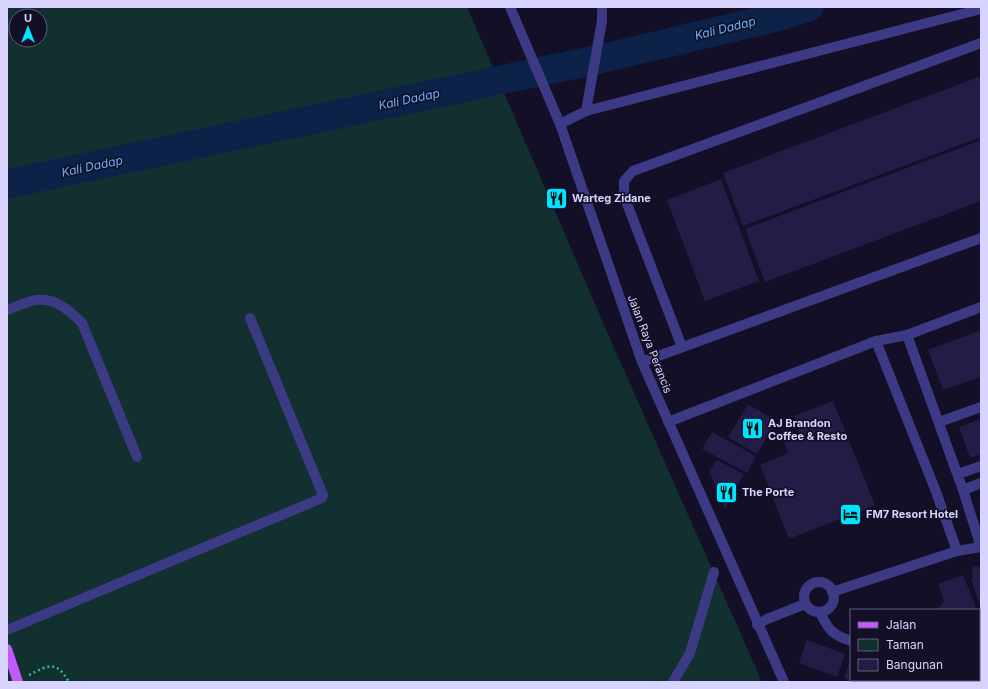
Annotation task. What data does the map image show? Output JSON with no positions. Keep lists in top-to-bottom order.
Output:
{
  "streets": {
    "street": ["Jalan Raya Perancis"]
  },
  "water": ["Kali Dadap"],
  "places": {
    "restaurant": ["Warteg Zidane", "AJ Brandon Coffee & Resto", "The Porte"],
    "hotel": ["FM7 Resort Hotel"]
  },
  "legend": ["Jalan", "Taman", "Bangunan"],
  "north": "top"
}
